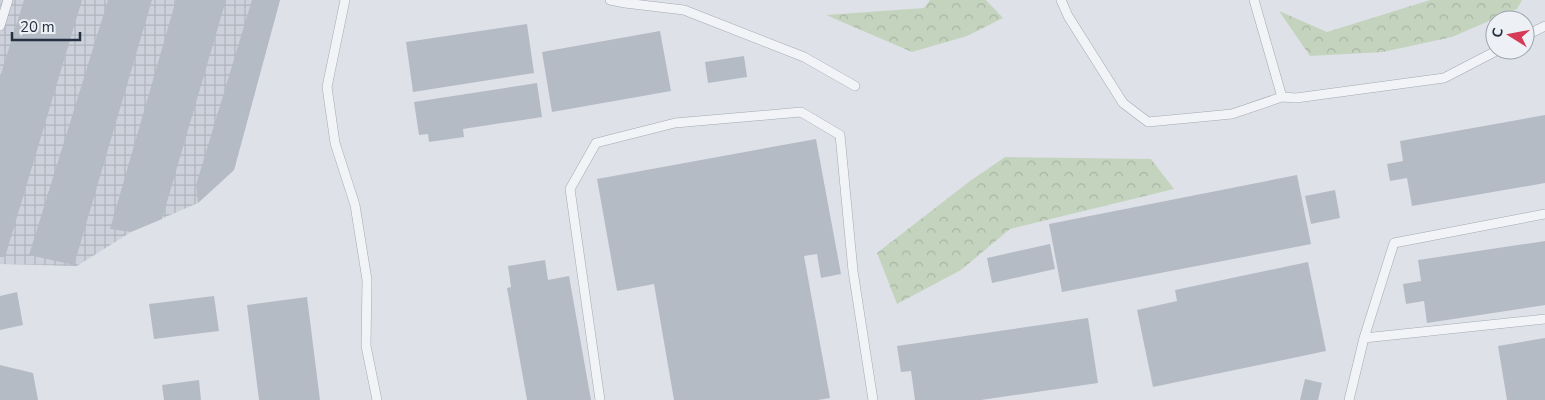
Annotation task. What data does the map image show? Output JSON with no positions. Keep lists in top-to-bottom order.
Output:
{
  "scale_bar": "20 m",
  "north": "left"
}
